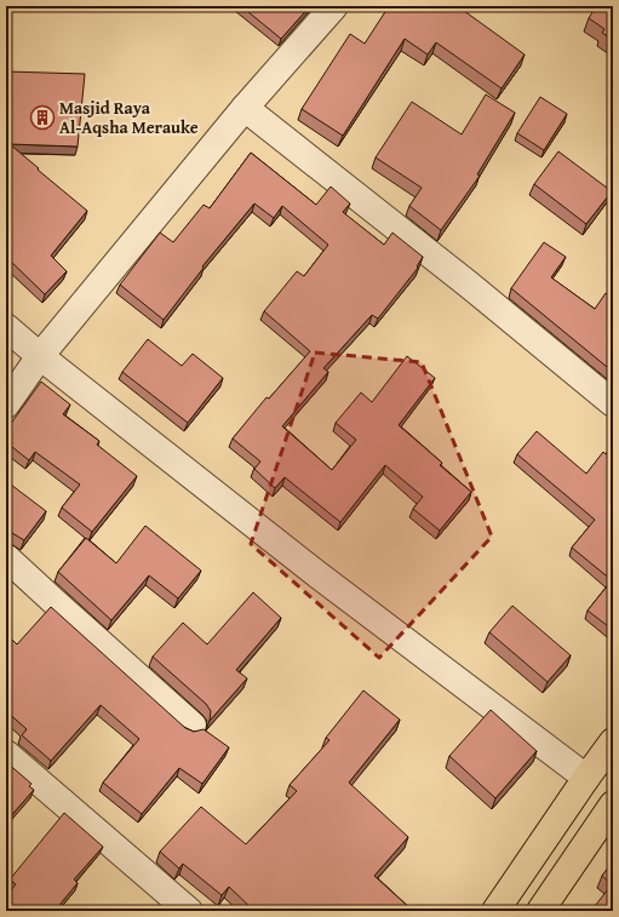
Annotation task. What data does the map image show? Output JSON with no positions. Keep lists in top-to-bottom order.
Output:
{
  "places": {
    "building": ["Masjid Raya Al-Aqsha Merauke"]
  }
}
